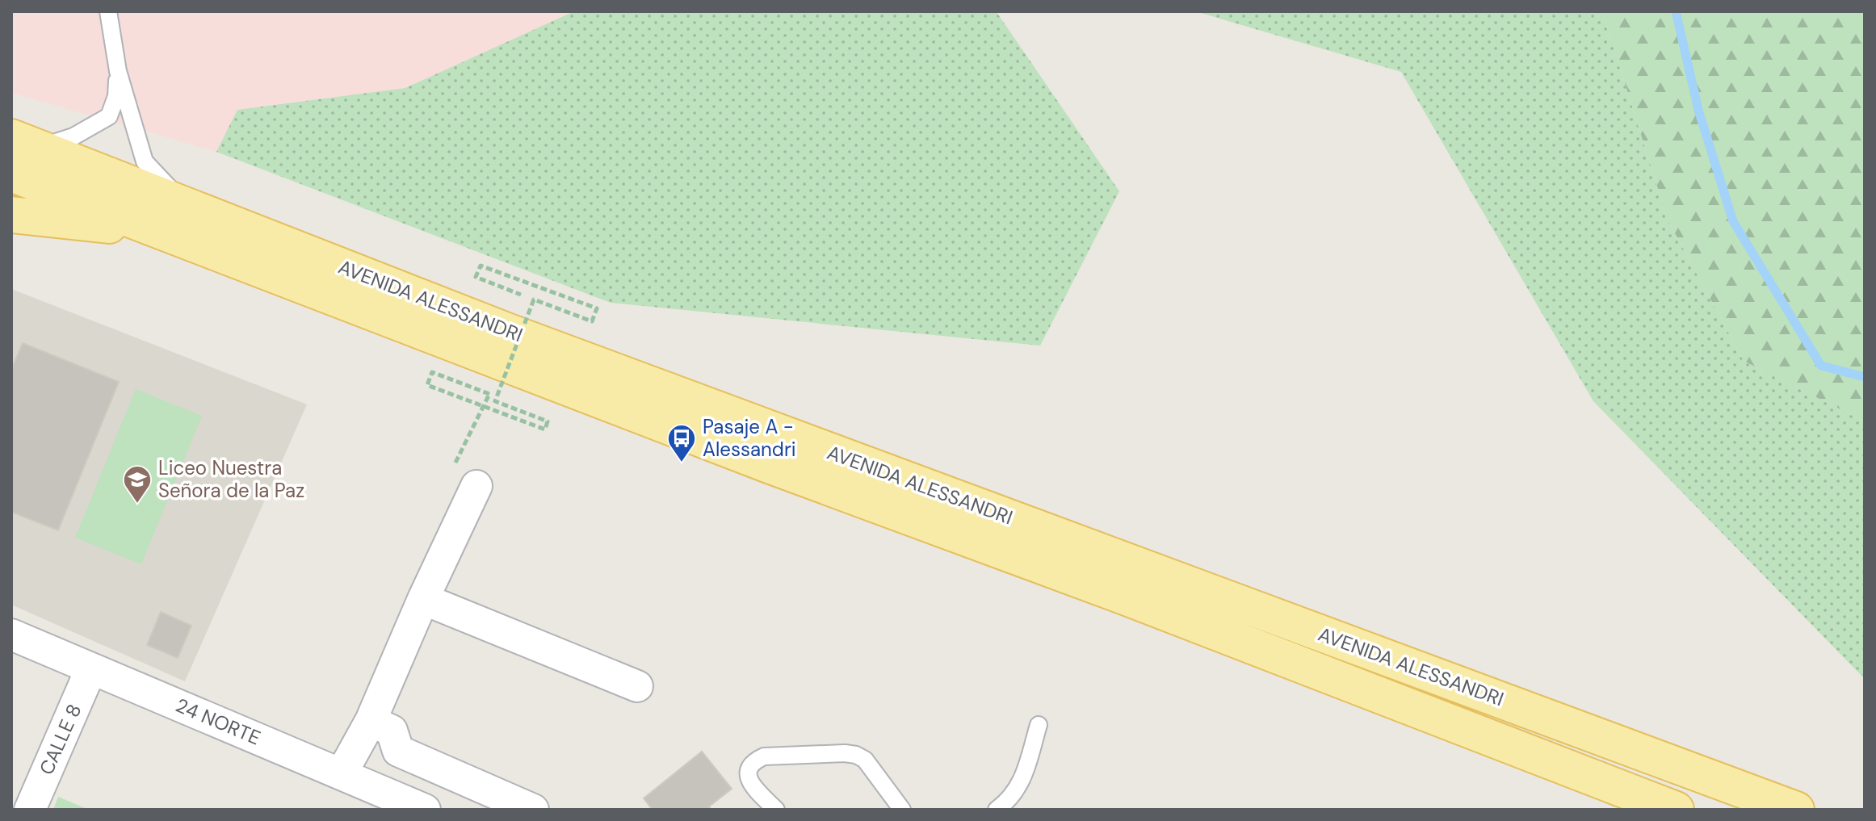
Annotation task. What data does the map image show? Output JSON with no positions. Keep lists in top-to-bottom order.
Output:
{
  "streets": {
    "main road": ["AVENIDA ALESSANDRI"],
    "street": ["24 NORTE", "CALLE 8"]
  },
  "crossings": [
    ["24 NORTE", "CALLE 8"]
  ],
  "places": {
    "bus stop": ["Pasaje A - Alessandri"],
    "school or university": ["Liceo Nuestra Señora de la Paz"]
  }
}
